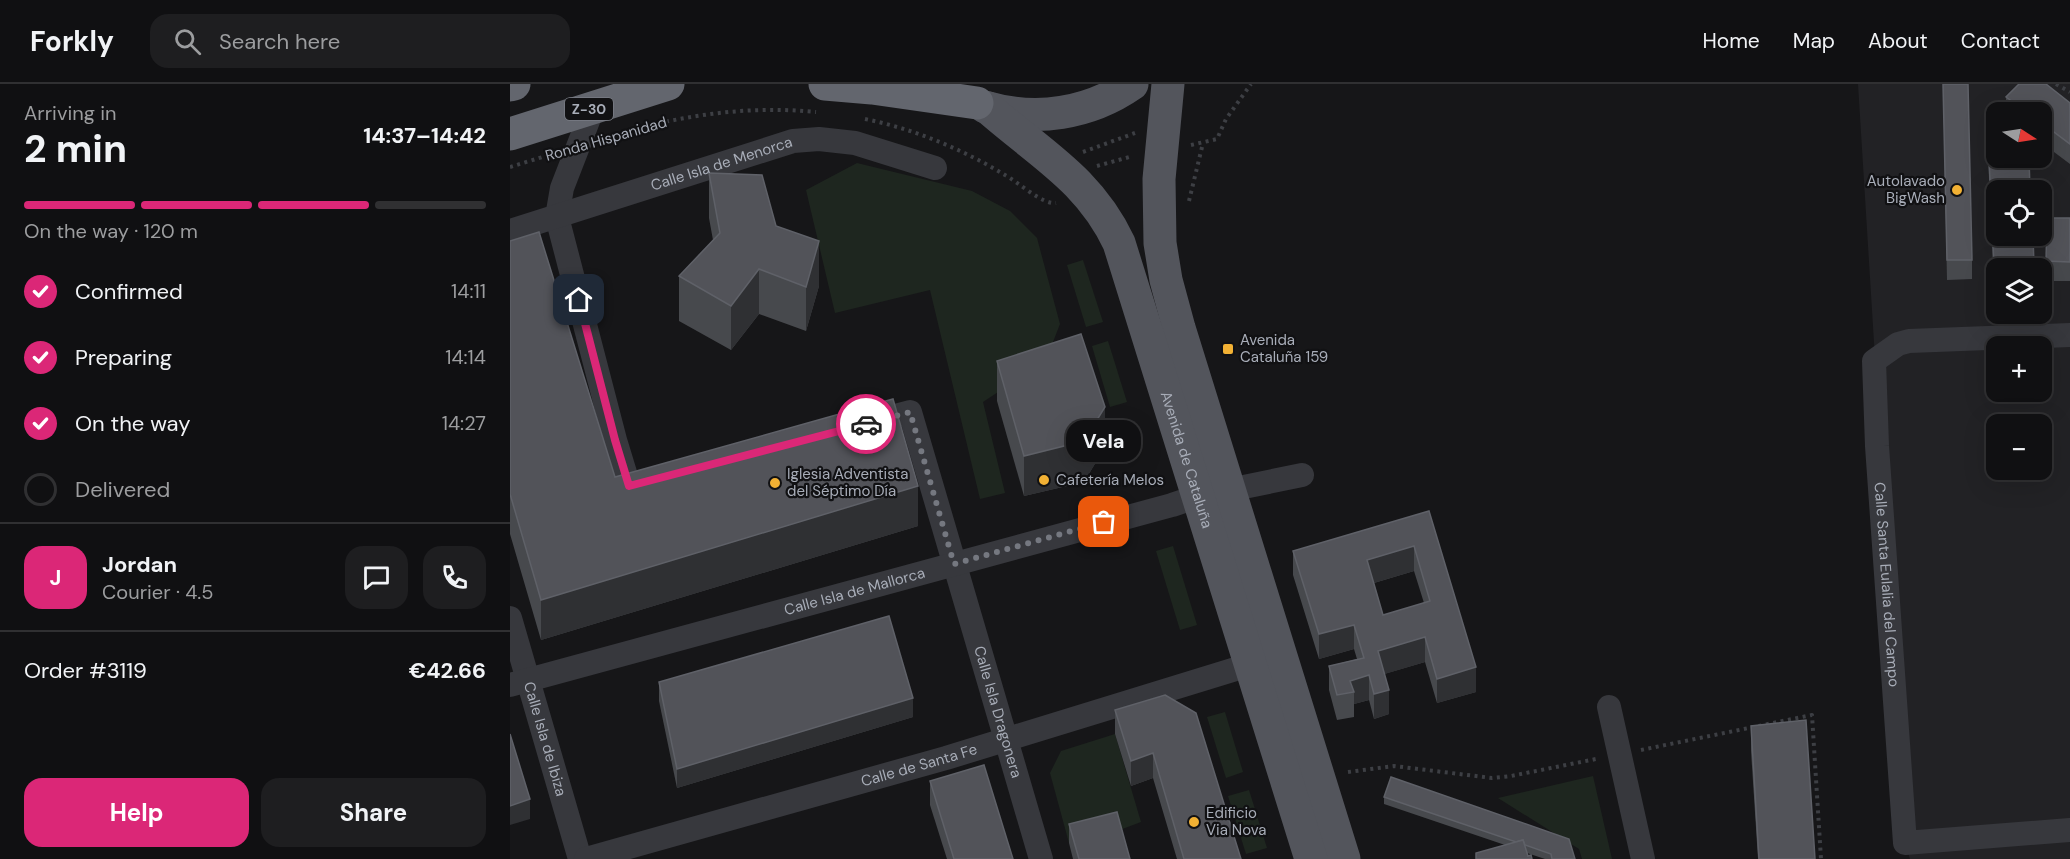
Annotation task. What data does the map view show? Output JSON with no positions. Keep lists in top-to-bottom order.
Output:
{
  "streets": {
    "highway": ["Z-30"],
    "main road": ["Avenida de Cataluña"],
    "street": [
      "Calle Isla de Menorca",
      "Calle Santa Eulalia del Campo",
      "Calle Isla de Mallorca",
      "Calle Isla Dragonera",
      "Calle Isla de Ibiza",
      "Calle de Santa Fe"
    ],
    "path": ["Ronda Hispanidad"]
  },
  "crossings": [
    ["Avenida de Cataluña", "Calle Isla de Mallorca"],
    ["Avenida de Cataluña", "Calle de Santa Fe"],
    ["Calle Isla de Mallorca", "Calle Isla Dragonera"],
    ["Calle Isla de Mallorca", "Calle Isla de Ibiza"],
    ["Calle Isla Dragonera", "Calle de Santa Fe"]
  ],
  "places": {
    "other": [
      "Autolavado BigWash",
      "Cafetería Melos",
      "Iglesia Adventista del Séptimo Día",
      "Vela",
      "Edificio Via Nova"
    ],
    "transit": ["Avenida Cataluña 159"]
  },
  "north": "right",
  "page": {
    "header": "Forkly",
    "search": "Search here",
    "nav": [
      "Home",
      "Map",
      "About",
      "Contact"
    ],
    "heading": ["2 min", "Arriving in", "14:37–14:42"],
    "panel": [
      "Jordan",
      "Courier · 4.5",
      "Order #3119",
      "€42.66"
    ],
    "map_buttons": ["+", "−"],
    "bar": "On the way · 120 m",
    "list": [
      ["Confirmed", "14:11"],
      ["Preparing", "14:14"],
      ["On the way", "14:27"],
      "Delivered"
    ],
    "bubble": "Vela",
    "round": "J",
    "buttons": ["Help", "Share"]
  }
}
